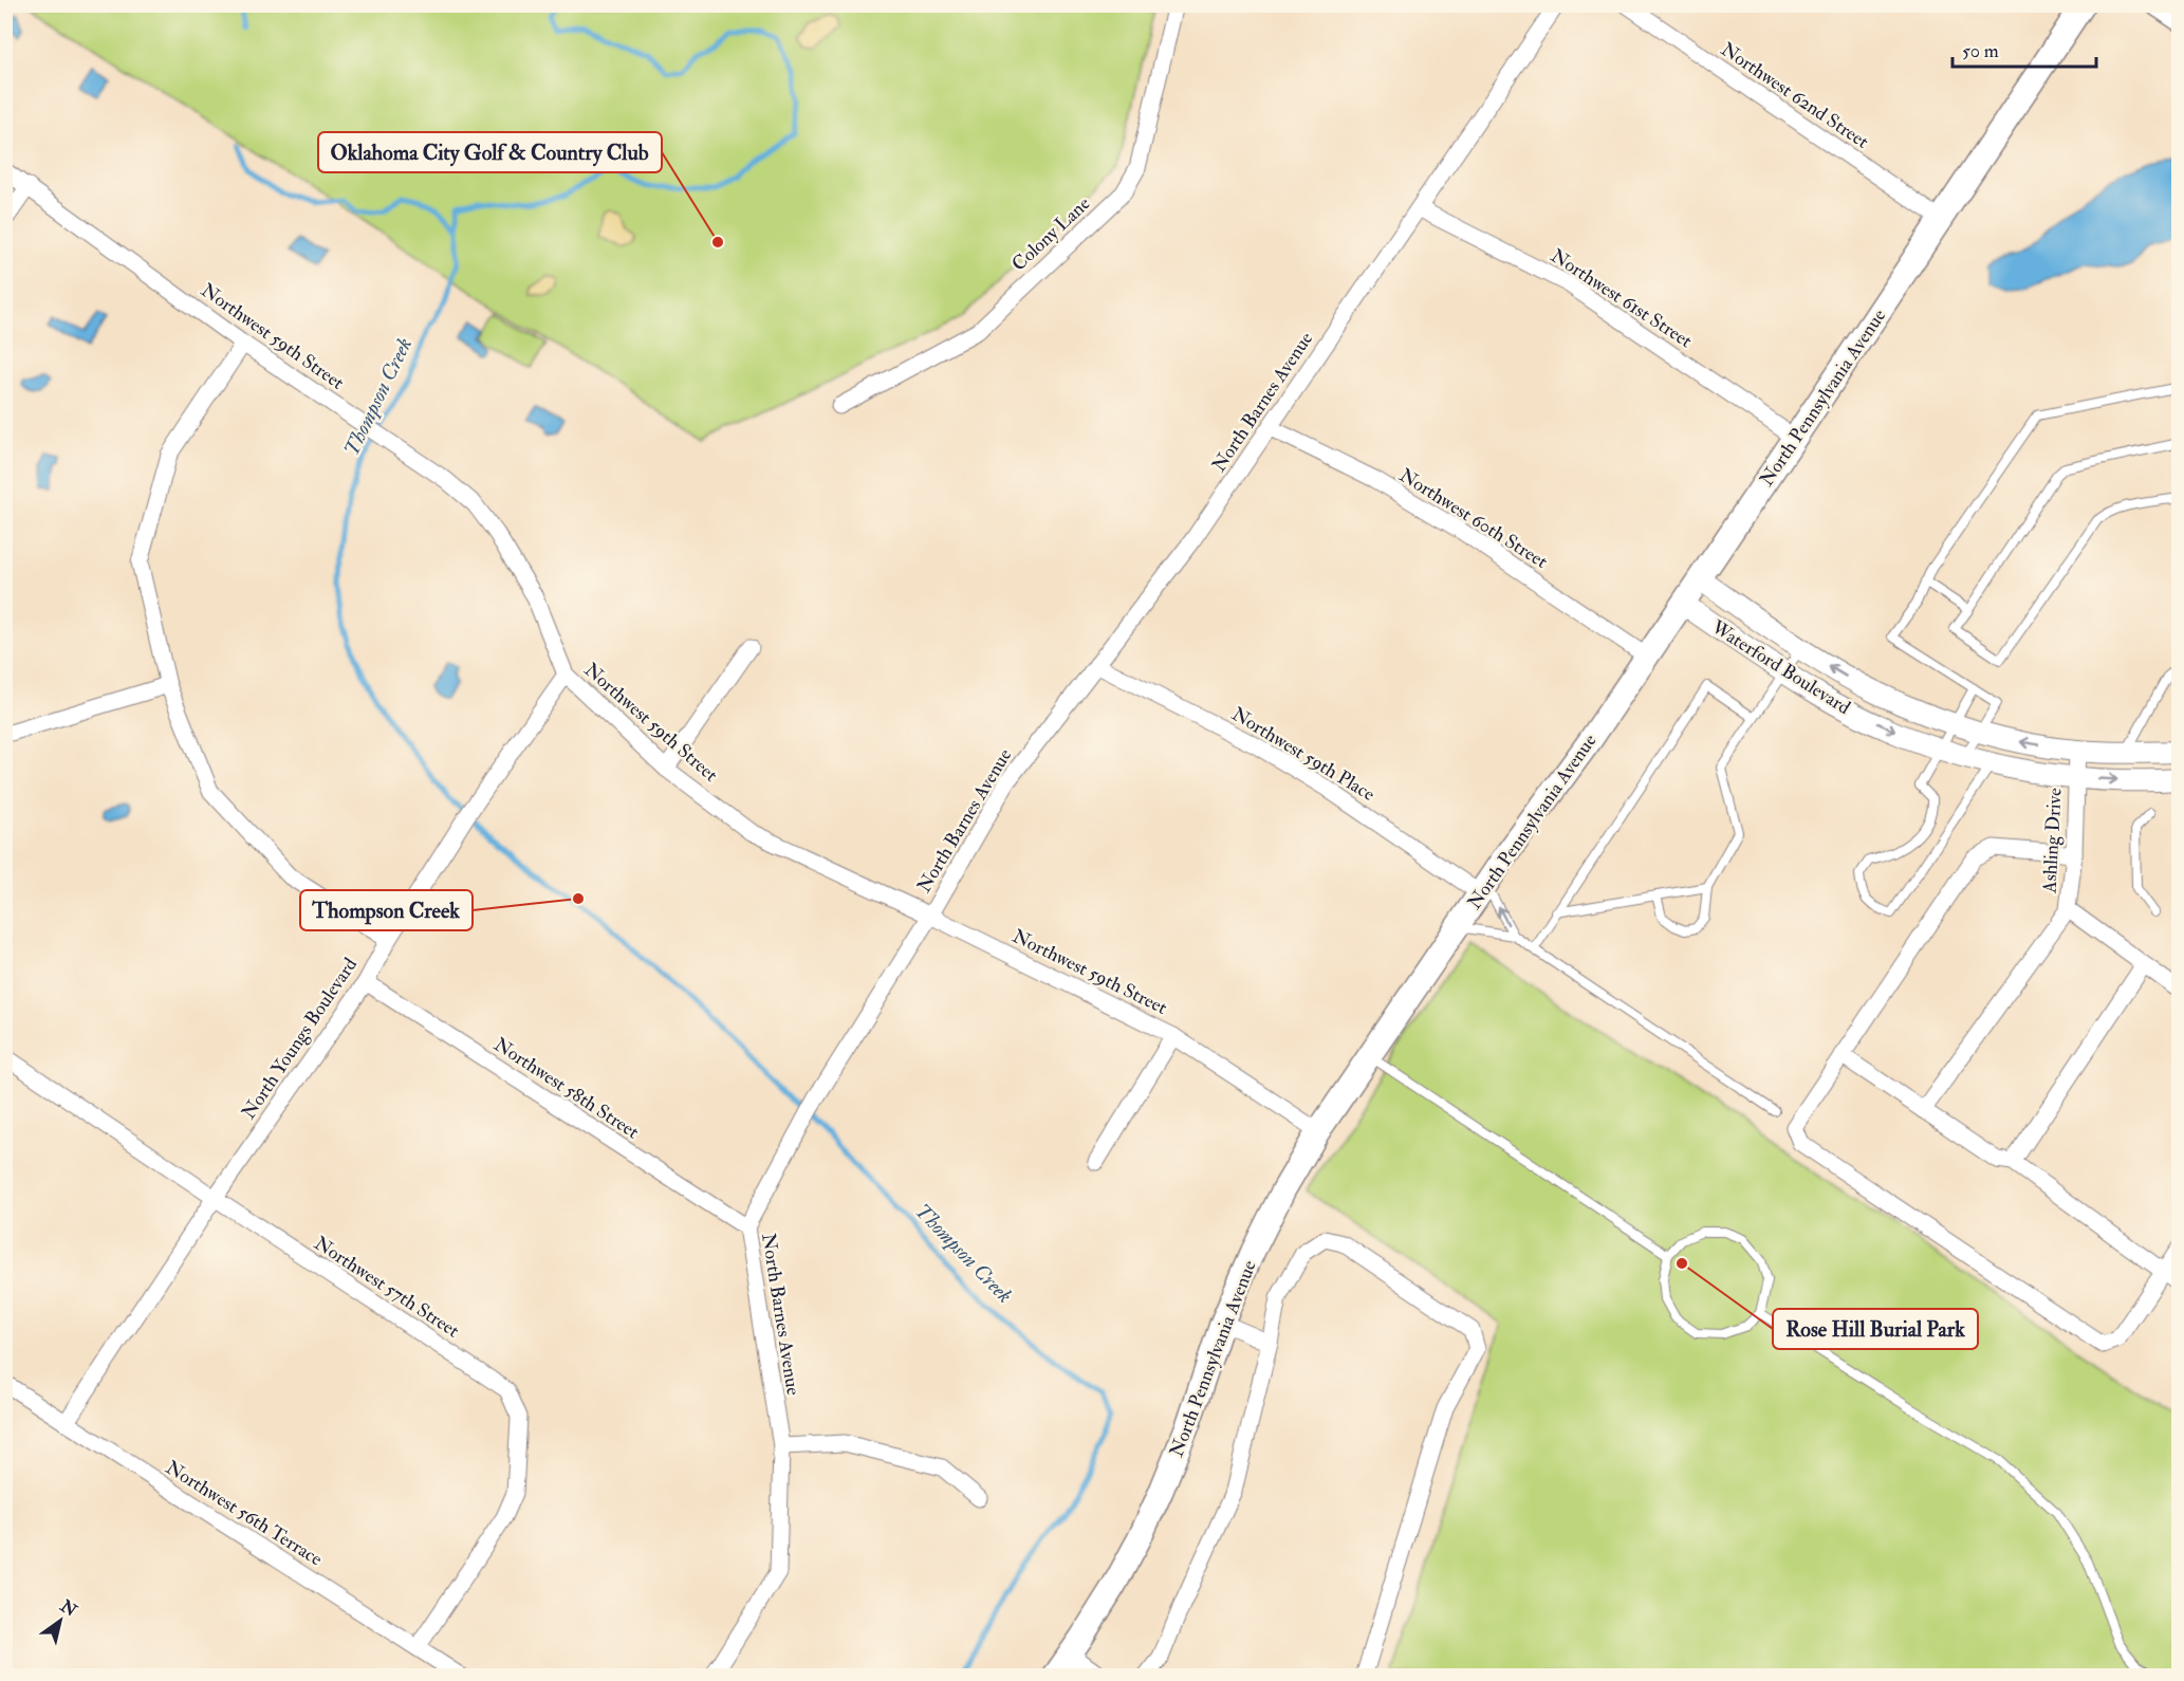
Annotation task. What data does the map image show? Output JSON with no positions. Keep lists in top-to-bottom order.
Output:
{
  "streets": {
    "main road": ["North Pennsylvania Avenue"],
    "street": [
      "Northwest 62nd Street",
      "Colony Lane",
      "Northwest 61st Street",
      "Northwest 59th Street",
      "North Barnes Avenue",
      "Northwest 60th Street",
      "Waterford Boulevard",
      "Northwest 59th Place",
      "Ashling Drive",
      "North Youngs Boulevard",
      "Northwest 58th Street",
      "Northwest 57th Street",
      "Northwest 56th Terrace"
    ]
  },
  "crossings": [
    ["Northwest 62nd Street", "North Pennsylvania Avenue"],
    ["Northwest 61st Street", "North Pennsylvania Avenue"],
    ["Northwest 61st Street", "North Barnes Avenue"],
    ["Northwest 59th Street", "North Pennsylvania Avenue"],
    ["Northwest 59th Street", "North Barnes Avenue"],
    ["Northwest 59th Street", "North Youngs Boulevard"],
    ["North Pennsylvania Avenue", "Northwest 60th Street"],
    ["North Pennsylvania Avenue", "Waterford Boulevard"],
    ["North Pennsylvania Avenue", "Northwest 59th Place"],
    ["North Barnes Avenue", "Northwest 60th Street"],
    ["North Barnes Avenue", "Northwest 59th Place"],
    ["North Barnes Avenue", "Northwest 58th Street"],
    ["Waterford Boulevard", "Ashling Drive"],
    ["North Youngs Boulevard", "Northwest 58th Street"],
    ["North Youngs Boulevard", "Northwest 57th Street"],
    ["North Youngs Boulevard", "Northwest 56th Terrace"],
    ["Northwest 57th Street", "Northwest 56th Terrace"]
  ],
  "water": ["Thompson Creek"],
  "places": ["Oklahoma City Golf & Country Club", "Thompson Creek", "Rose Hill Burial Park"],
  "scale_bar": "50 m",
  "north": "top right"
}
